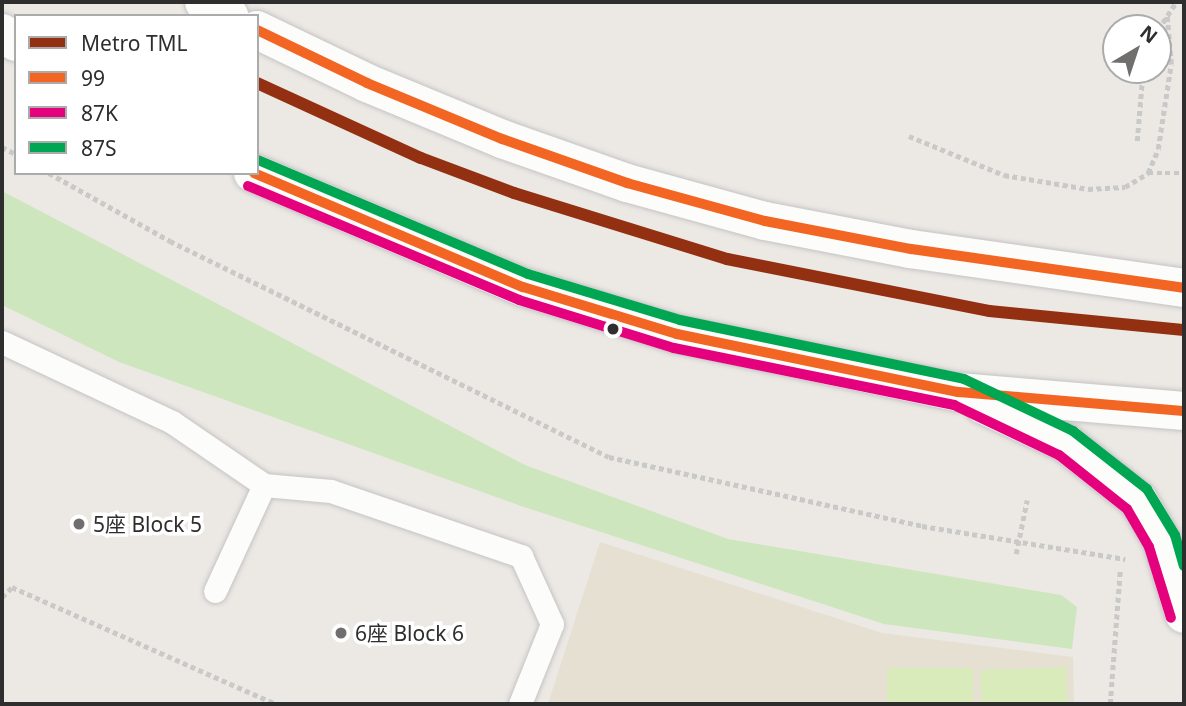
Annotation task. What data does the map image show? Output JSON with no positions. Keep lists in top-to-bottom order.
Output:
{
  "places": ["5座 Block 5", "6座 Block 6"],
  "lines": [
    "transit line 99",
    "metro line TML",
    "transit line 87S",
    "transit line 87K"
  ],
  "legend": [
    "Metro TML",
    "99",
    "87K",
    "87S"
  ],
  "north": "top right"
}
